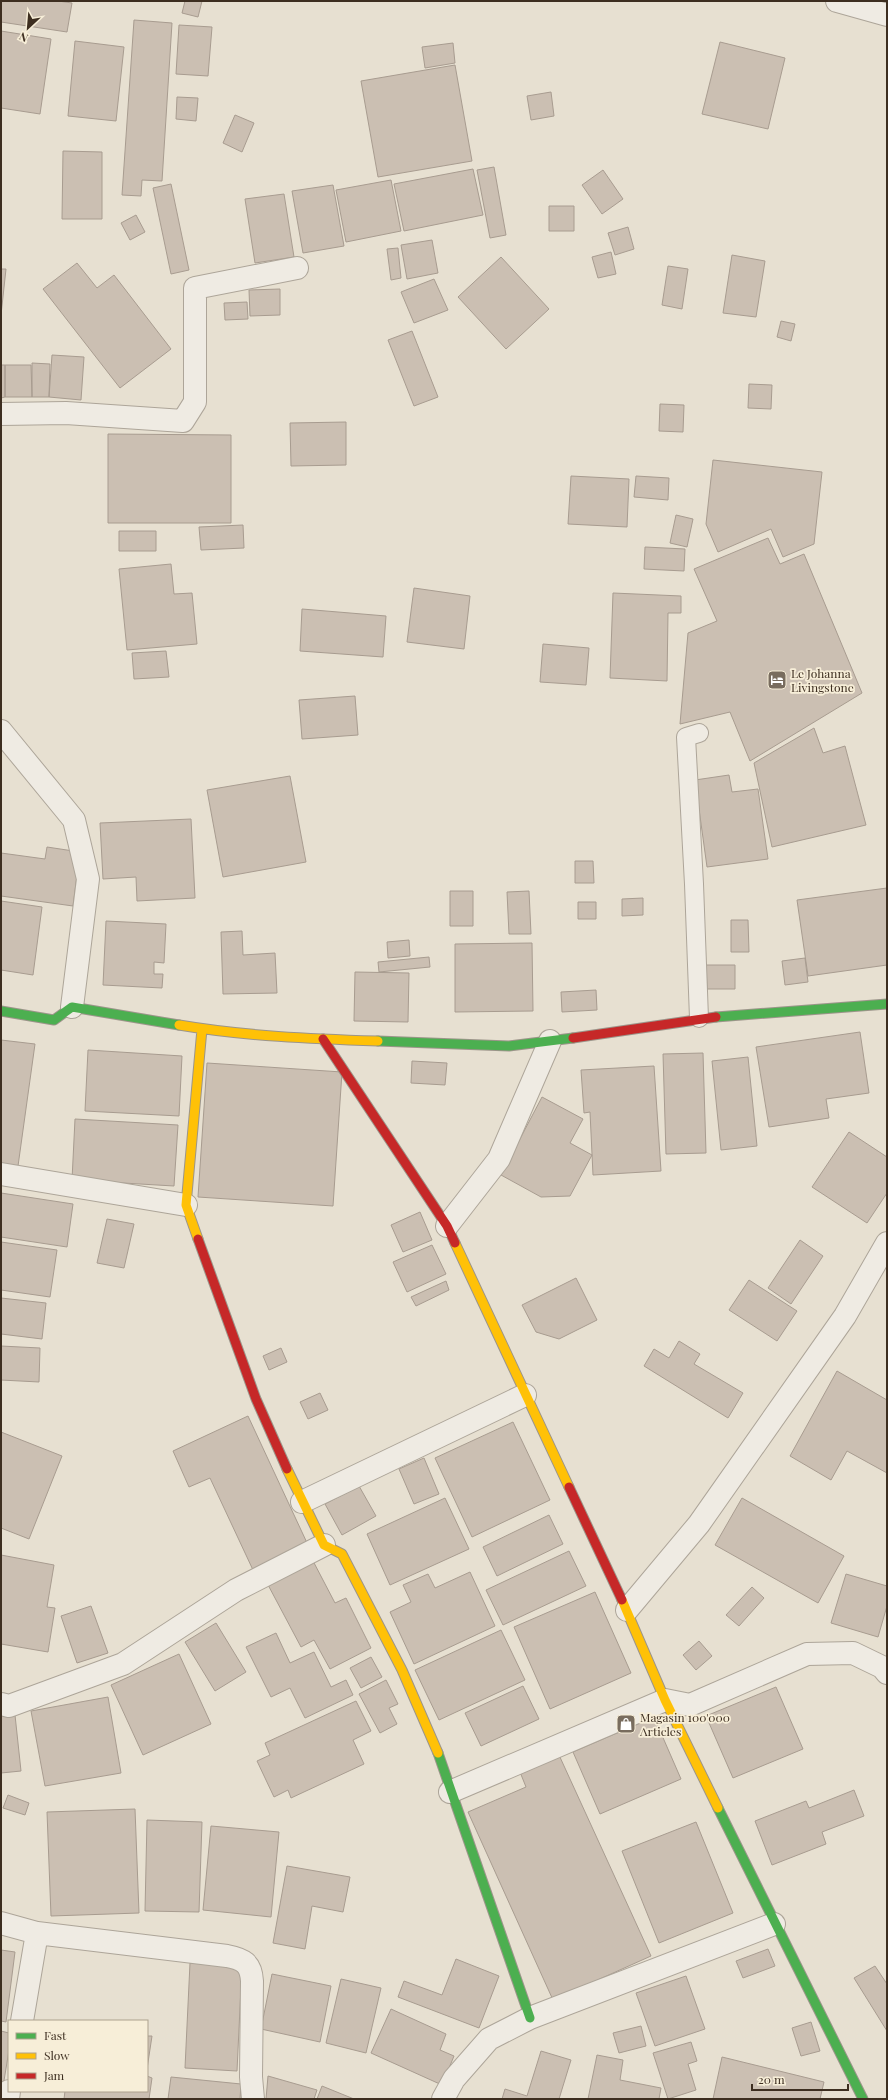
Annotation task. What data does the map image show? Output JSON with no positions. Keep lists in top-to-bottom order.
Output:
{
  "places": {
    "hotel": ["Le Johanna Livingstone"],
    "shop": ["Magasin 100'000 Articles"]
  },
  "legend": ["Fast", "Slow", "Jam"],
  "scale_bar": "20 m",
  "north": "bottom left"
}
